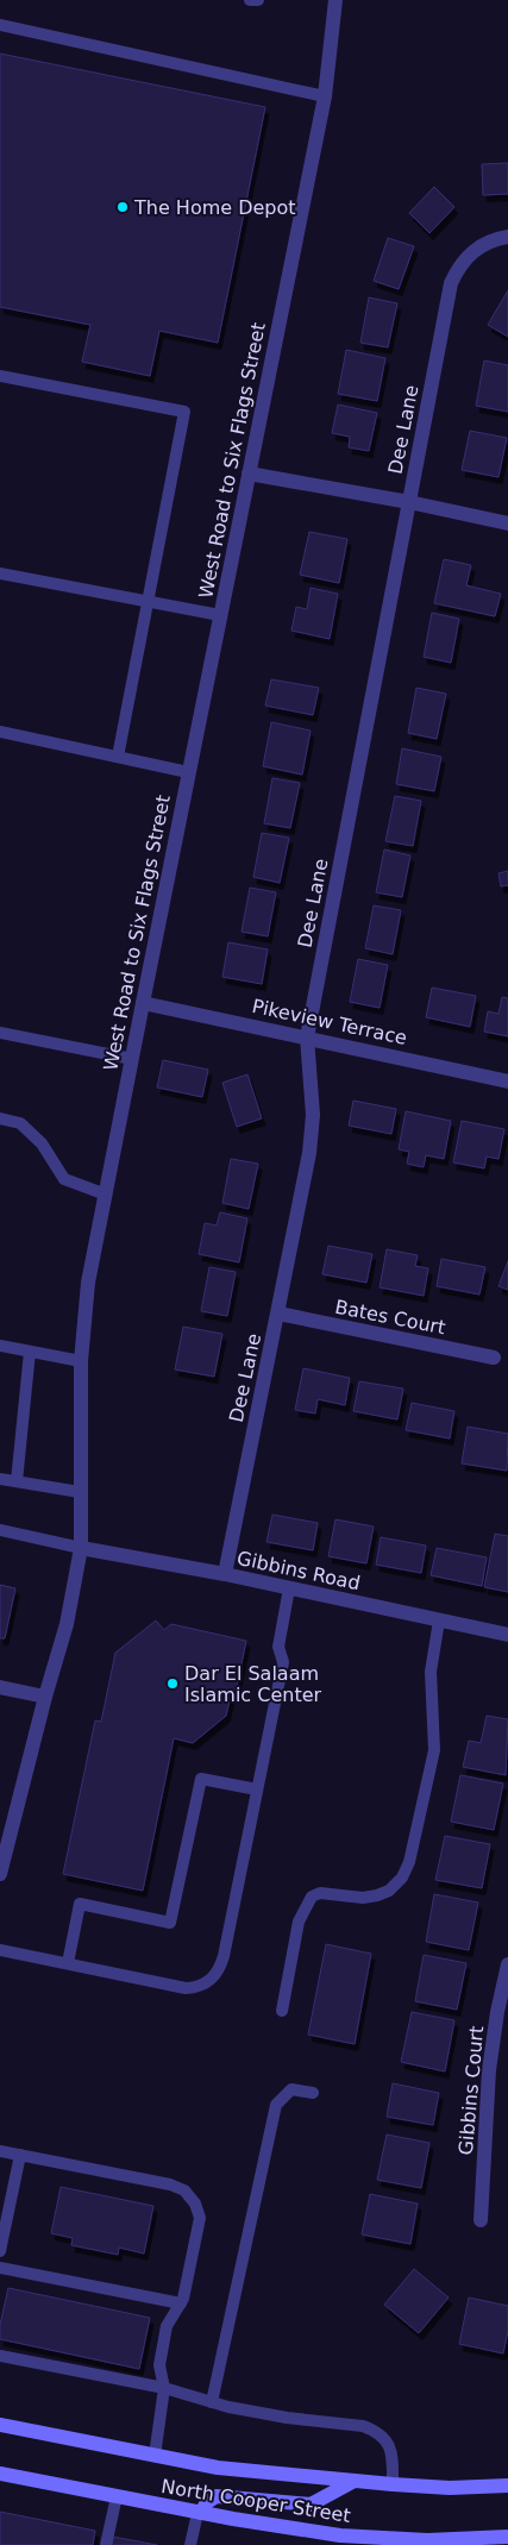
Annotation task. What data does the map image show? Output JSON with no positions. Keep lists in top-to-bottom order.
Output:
{
  "streets": {
    "main road": ["North Cooper Street"],
    "street": [
      "Dee Lane",
      "West Road to Six Flags Street",
      "Pikeview Terrace",
      "Bates Court",
      "Gibbins Road",
      "Gibbins Court"
    ]
  },
  "crossings": [
    ["Dee Lane", "Pikeview Terrace"],
    ["Dee Lane", "Bates Court"],
    ["Dee Lane", "Gibbins Road"],
    ["West Road to Six Flags Street", "Pikeview Terrace"],
    ["West Road to Six Flags Street", "Gibbins Road"]
  ],
  "places": ["The Home Depot", "Dar El Salaam Islamic Center"]
}
